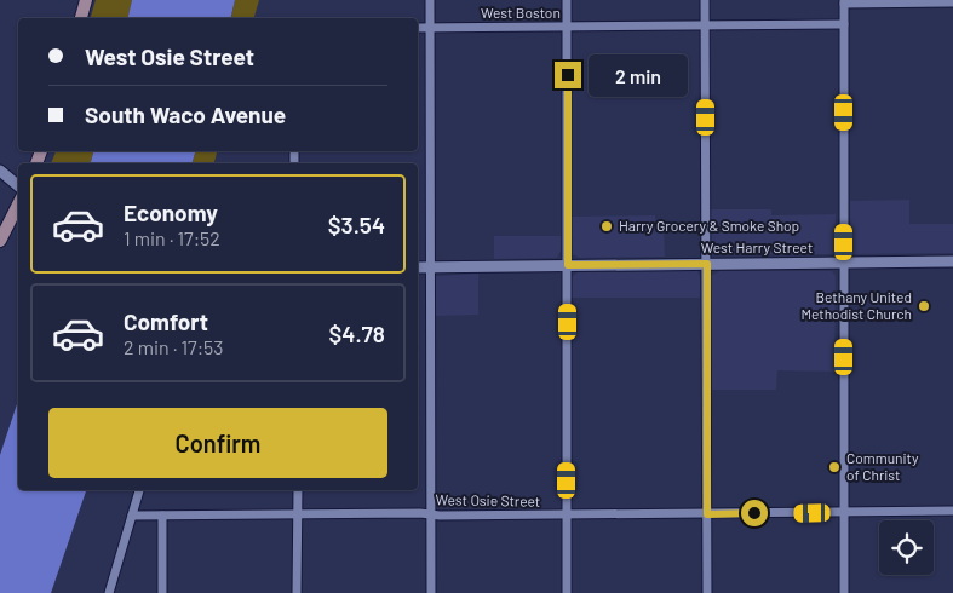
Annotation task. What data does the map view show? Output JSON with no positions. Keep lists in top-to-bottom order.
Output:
{
  "streets": {
    "street": ["West Boston", "West Harry Street", "West Osie Street"]
  },
  "places": ["Harry Grocery & Smoke Shop", "Bethany United Methodist Church", "Community of Christ"],
  "page": {
    "banner": ["West Osie Street", "South Waco Avenue"],
    "bubble": "2 min",
    "list": [
      {
        "name": "Economy",
        "note": "1 min · 17:52",
        "value": "$3.54"
      },
      {
        "name": "Comfort",
        "note": "2 min · 17:53",
        "value": "$4.78"
      }
    ],
    "buttons": "Confirm"
  }
}
